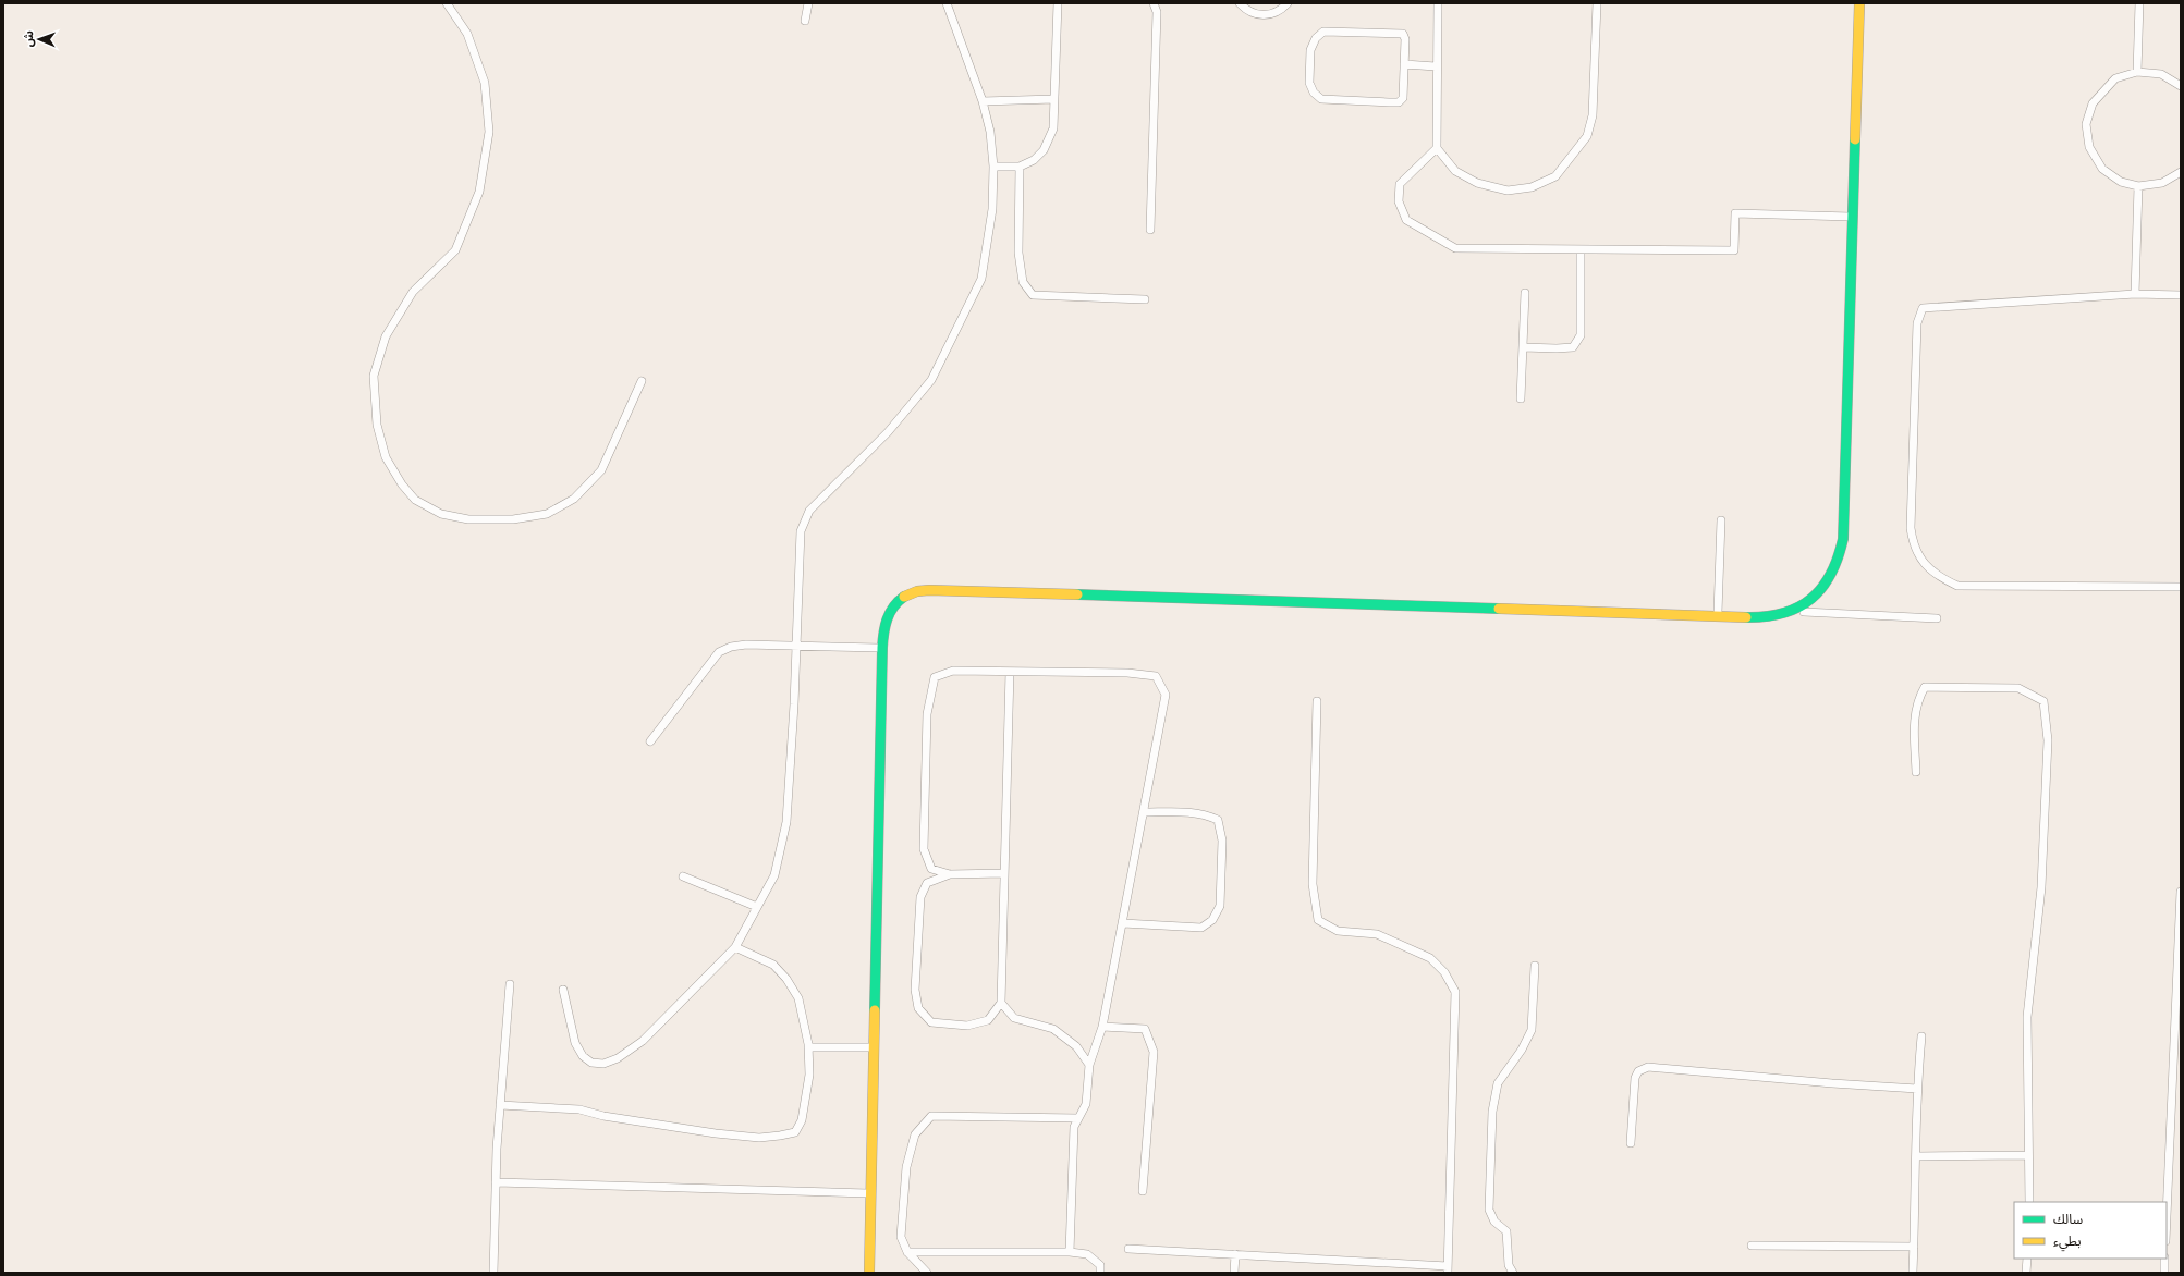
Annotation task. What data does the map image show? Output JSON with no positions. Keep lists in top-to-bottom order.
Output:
{
  "legend": ["سالك", "بطيء"],
  "north": "left"
}
